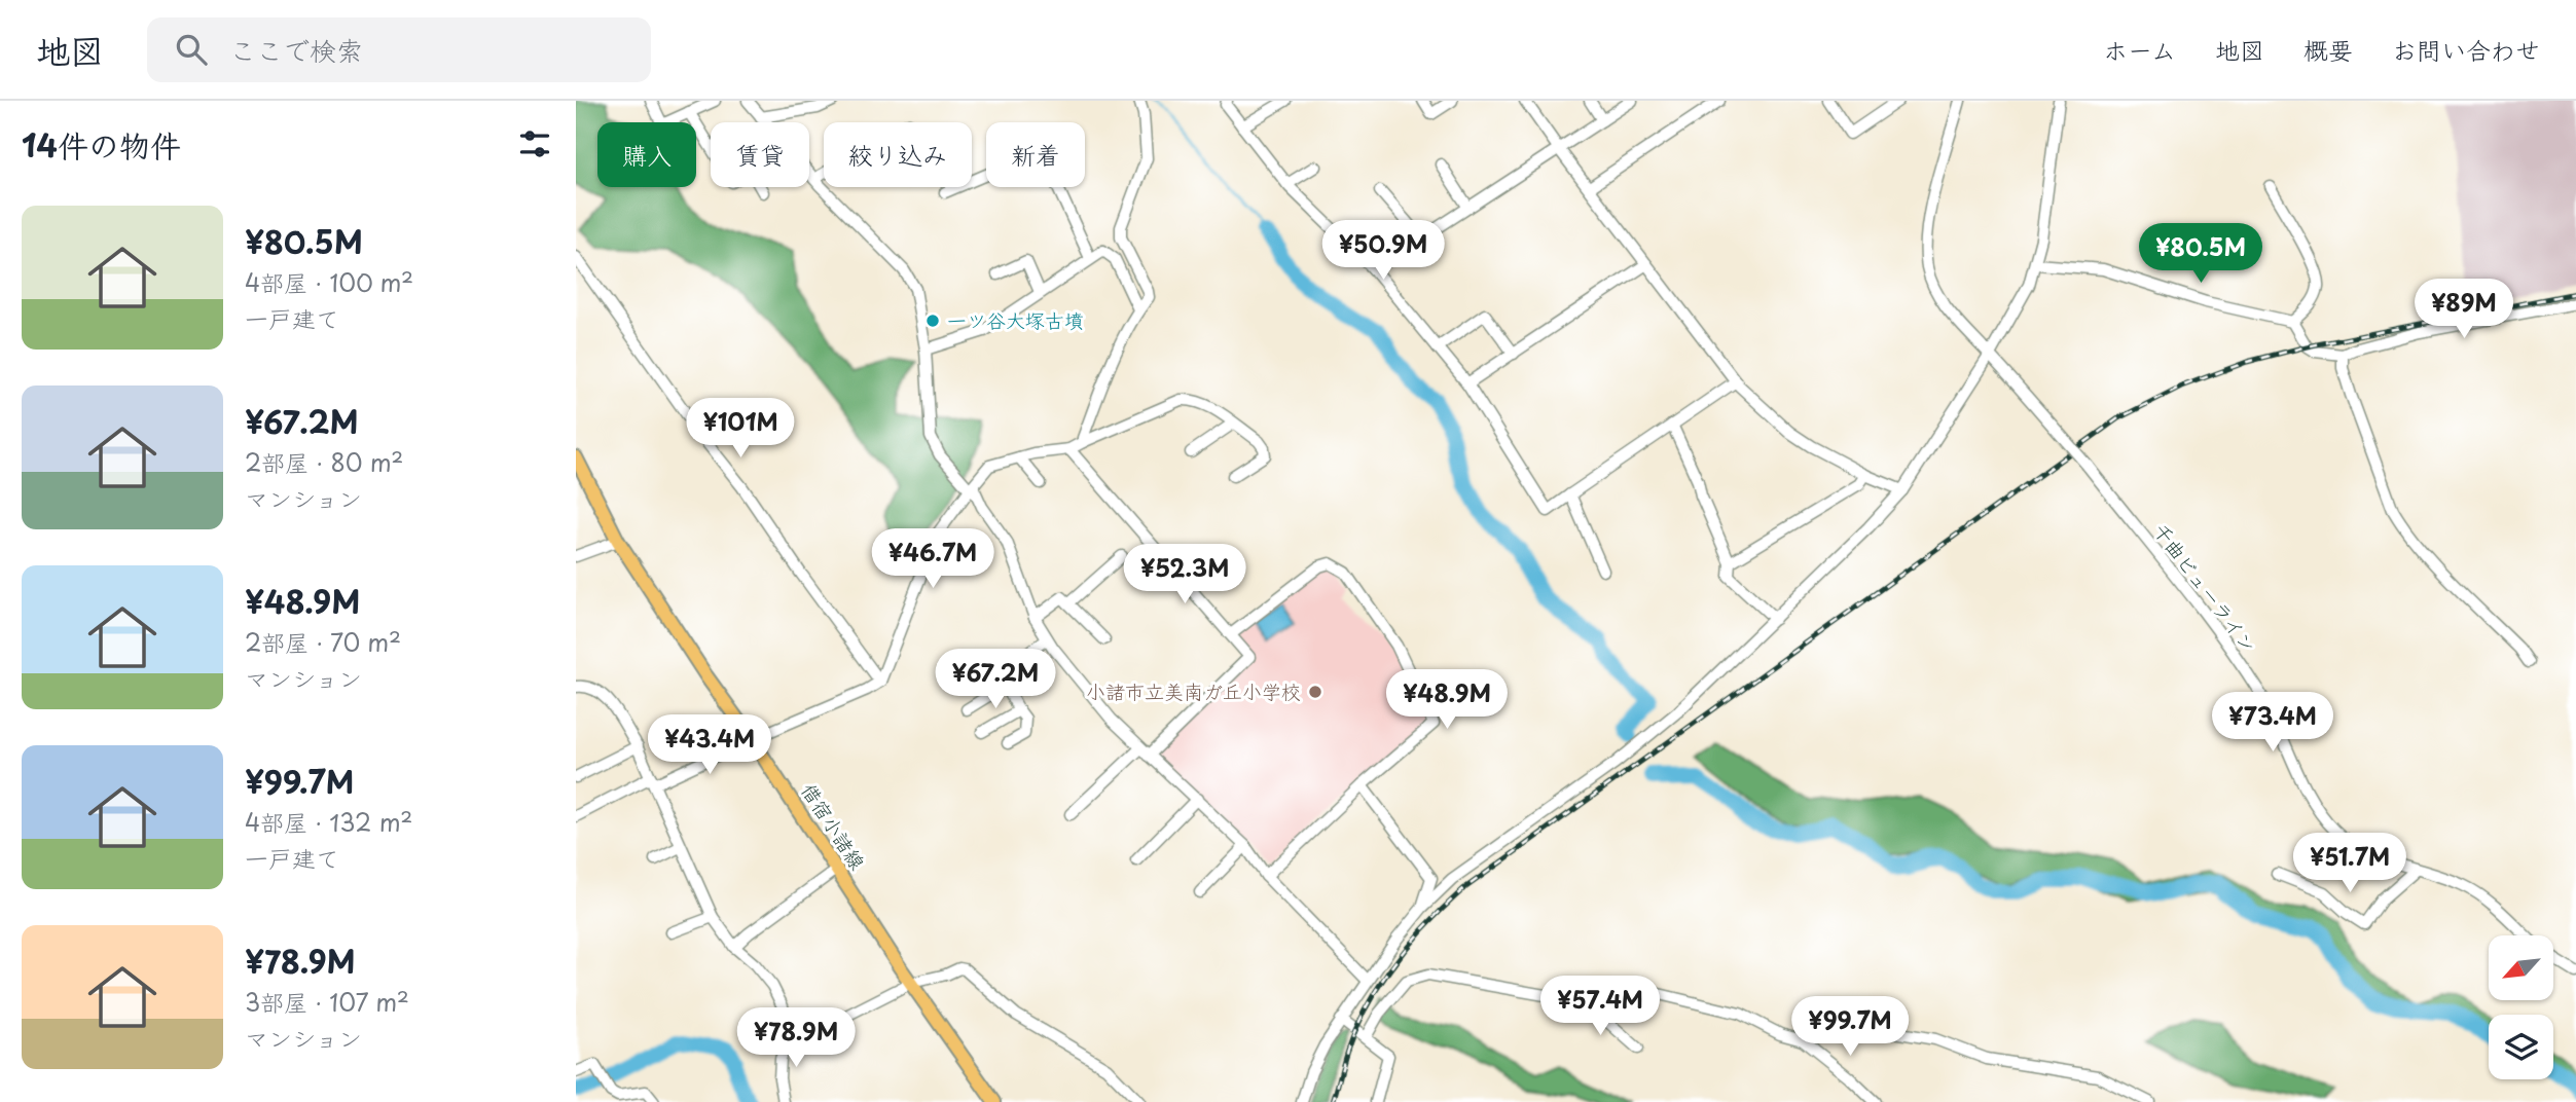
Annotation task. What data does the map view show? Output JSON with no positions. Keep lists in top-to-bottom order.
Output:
{
  "streets": {
    "main road": ["借宿小諸線"],
    "street": ["千曲ビューライン"]
  },
  "places": ["一ツ谷大塚古墳", "小諸市立美南ガ丘小学校"],
  "north": "bottom left",
  "page": {
    "header": "地図",
    "search": "ここで検索",
    "nav": [
      "ホーム",
      "地図",
      "概要",
      "お問い合わせ"
    ],
    "heading": "14件の物件",
    "chip": [
      "購入",
      "賃貸",
      "絞り込み",
      "新着"
    ],
    "list": [
      {
        "name": "¥80.5M",
        "note": "4部屋 · 100 m² · 一戸建て"
      },
      {
        "name": "¥67.2M",
        "note": "2部屋 · 80 m² · マンション"
      },
      {
        "name": "¥48.9M",
        "note": "2部屋 · 70 m² · マンション"
      },
      {
        "name": "¥99.7M",
        "note": "4部屋 · 132 m² · 一戸建て"
      },
      {
        "name": "¥78.9M",
        "note": "3部屋 · 107 m² · マンション"
      }
    ],
    "price": [
      "¥50.9M",
      "¥80.5M",
      "¥89M",
      "¥101M",
      "¥46.7M",
      "¥52.3M",
      "¥67.2M",
      "¥48.9M",
      "¥73.4M",
      "¥43.4M",
      "¥51.7M",
      "¥57.4M",
      "¥99.7M",
      "¥78.9M"
    ]
  }
}
